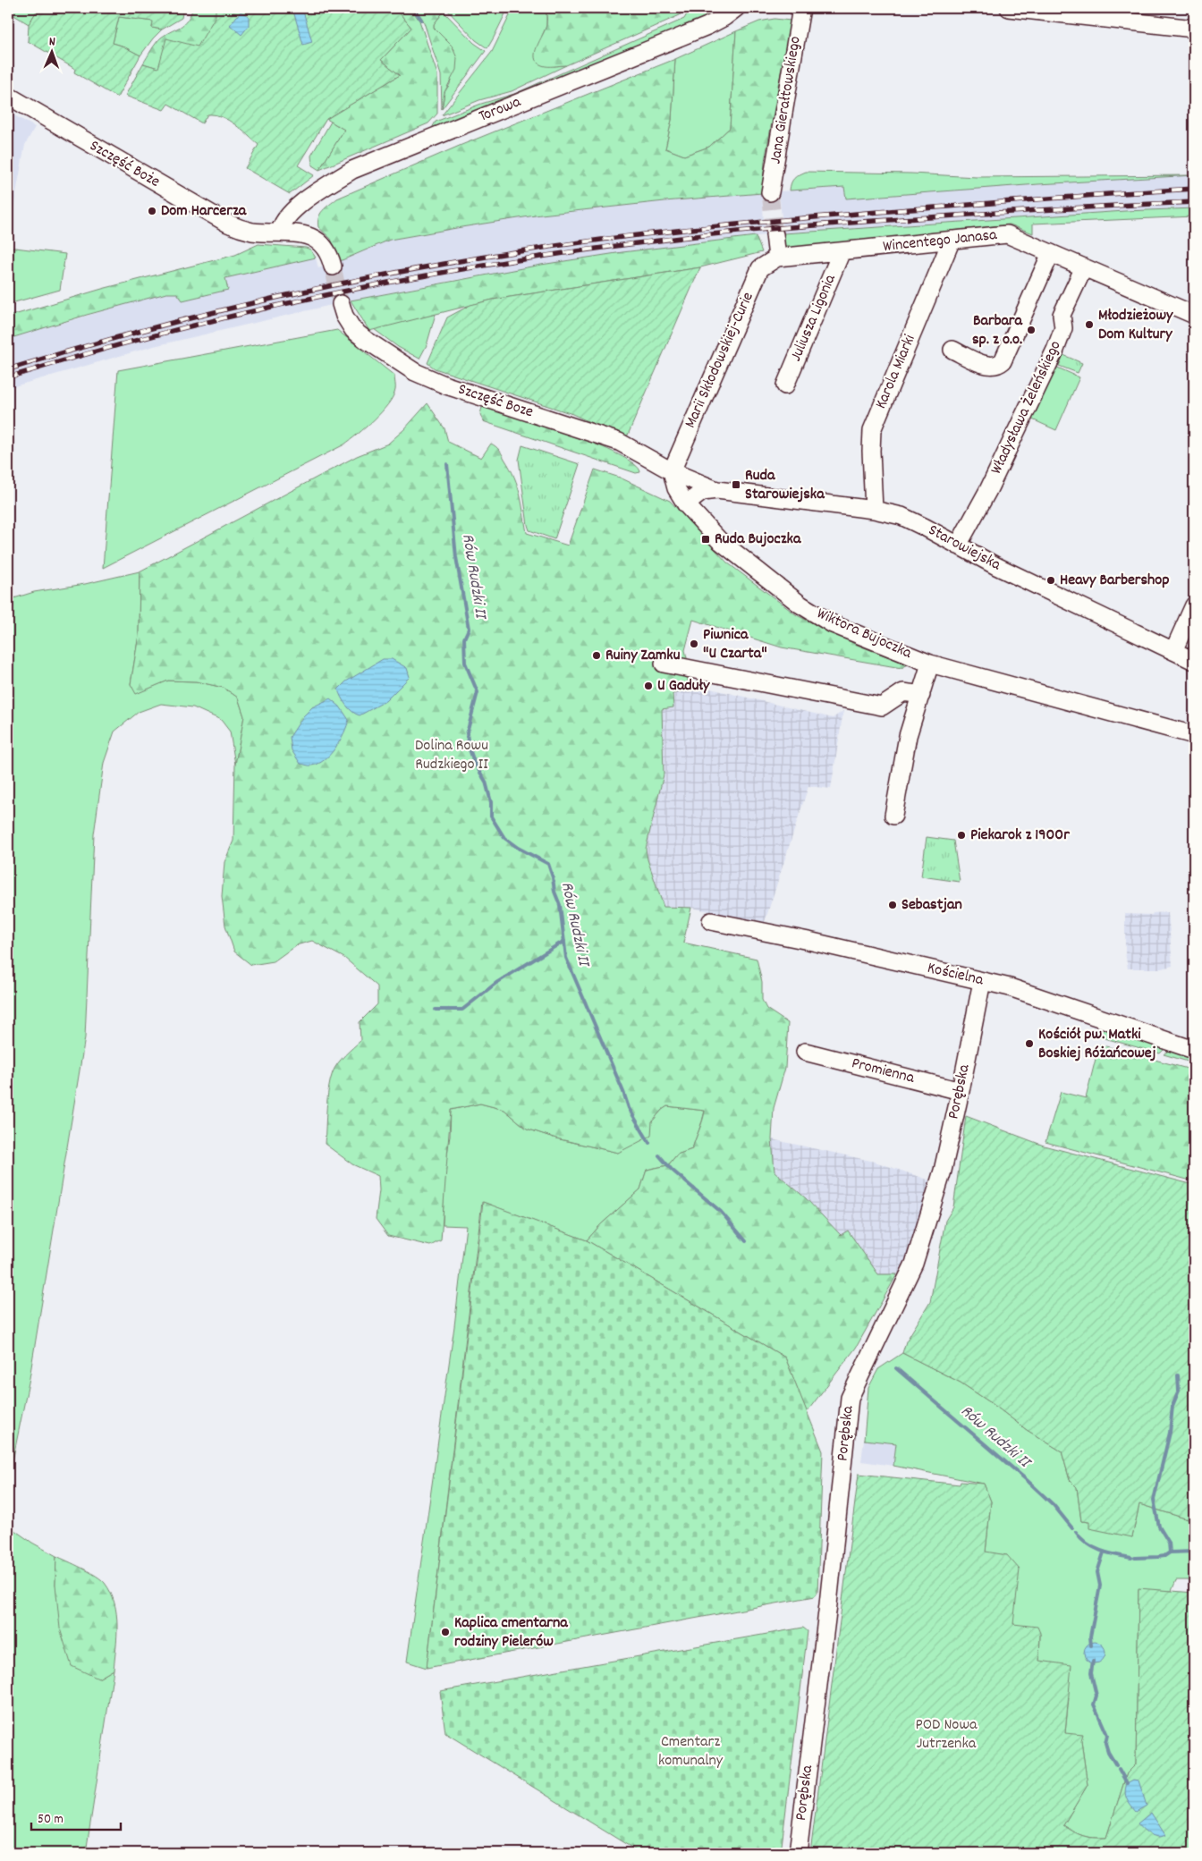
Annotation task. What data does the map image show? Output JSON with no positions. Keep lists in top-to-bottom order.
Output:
{
  "streets": {
    "street": [
      "Jana Gierałtowskiego",
      "Torowa",
      "Szczęść Boże",
      "Wincentego Janasa",
      "Juliusza Ligonia",
      "Marii Skłodowskiej-Curie",
      "Karola Miarki",
      "Szczęść Boze",
      "Władysława Żeleńskiego",
      "Starowiejska",
      "Wiktora Bujoczka",
      "Kościelna",
      "Promienna",
      "Porębska"
    ]
  },
  "crossings": [
    ["Torowa", "Szczęść Boże"],
    ["Wincentego Janasa", "Juliusza Ligonia"],
    ["Wincentego Janasa", "Marii Skłodowskiej-Curie"],
    ["Wincentego Janasa", "Karola Miarki"],
    ["Wincentego Janasa", "Władysława Żeleńskiego"],
    ["Marii Skłodowskiej-Curie", "Szczęść Boze"],
    ["Marii Skłodowskiej-Curie", "Starowiejska"],
    ["Marii Skłodowskiej-Curie", "Wiktora Bujoczka"],
    ["Karola Miarki", "Starowiejska"],
    ["Szczęść Boze", "Starowiejska"],
    ["Szczęść Boze", "Wiktora Bujoczka"],
    ["Władysława Żeleńskiego", "Starowiejska"],
    ["Starowiejska", "Wiktora Bujoczka"],
    ["Kościelna", "Porębska"],
    ["Promienna", "Porębska"]
  ],
  "water": ["Rów Rudzki II"],
  "parks": ["Dolina Rowu Rudzkiego II", "POD Nowa Jutrzenka", "Cmentarz komunalny"],
  "places": {
    "other": [
      "Dom Harcerza",
      "Młodzieżowy Dom Kultury",
      "Barbara sp. z o.o.",
      "Heavy Barbershop",
      "Piwnica \"U Czarta\"",
      "Ruiny Zamku",
      "U Gaduły",
      "Piekarok z 1900r",
      "Sebastjan",
      "Kościół pw. Matki Boskiej Różańcowej",
      "Kaplica cmentarna rodziny Pielerów"
    ],
    "transit": ["Ruda Starowiejska", "Ruda Bujoczka"]
  },
  "scale_bar": "50 m",
  "north": "top"
}
